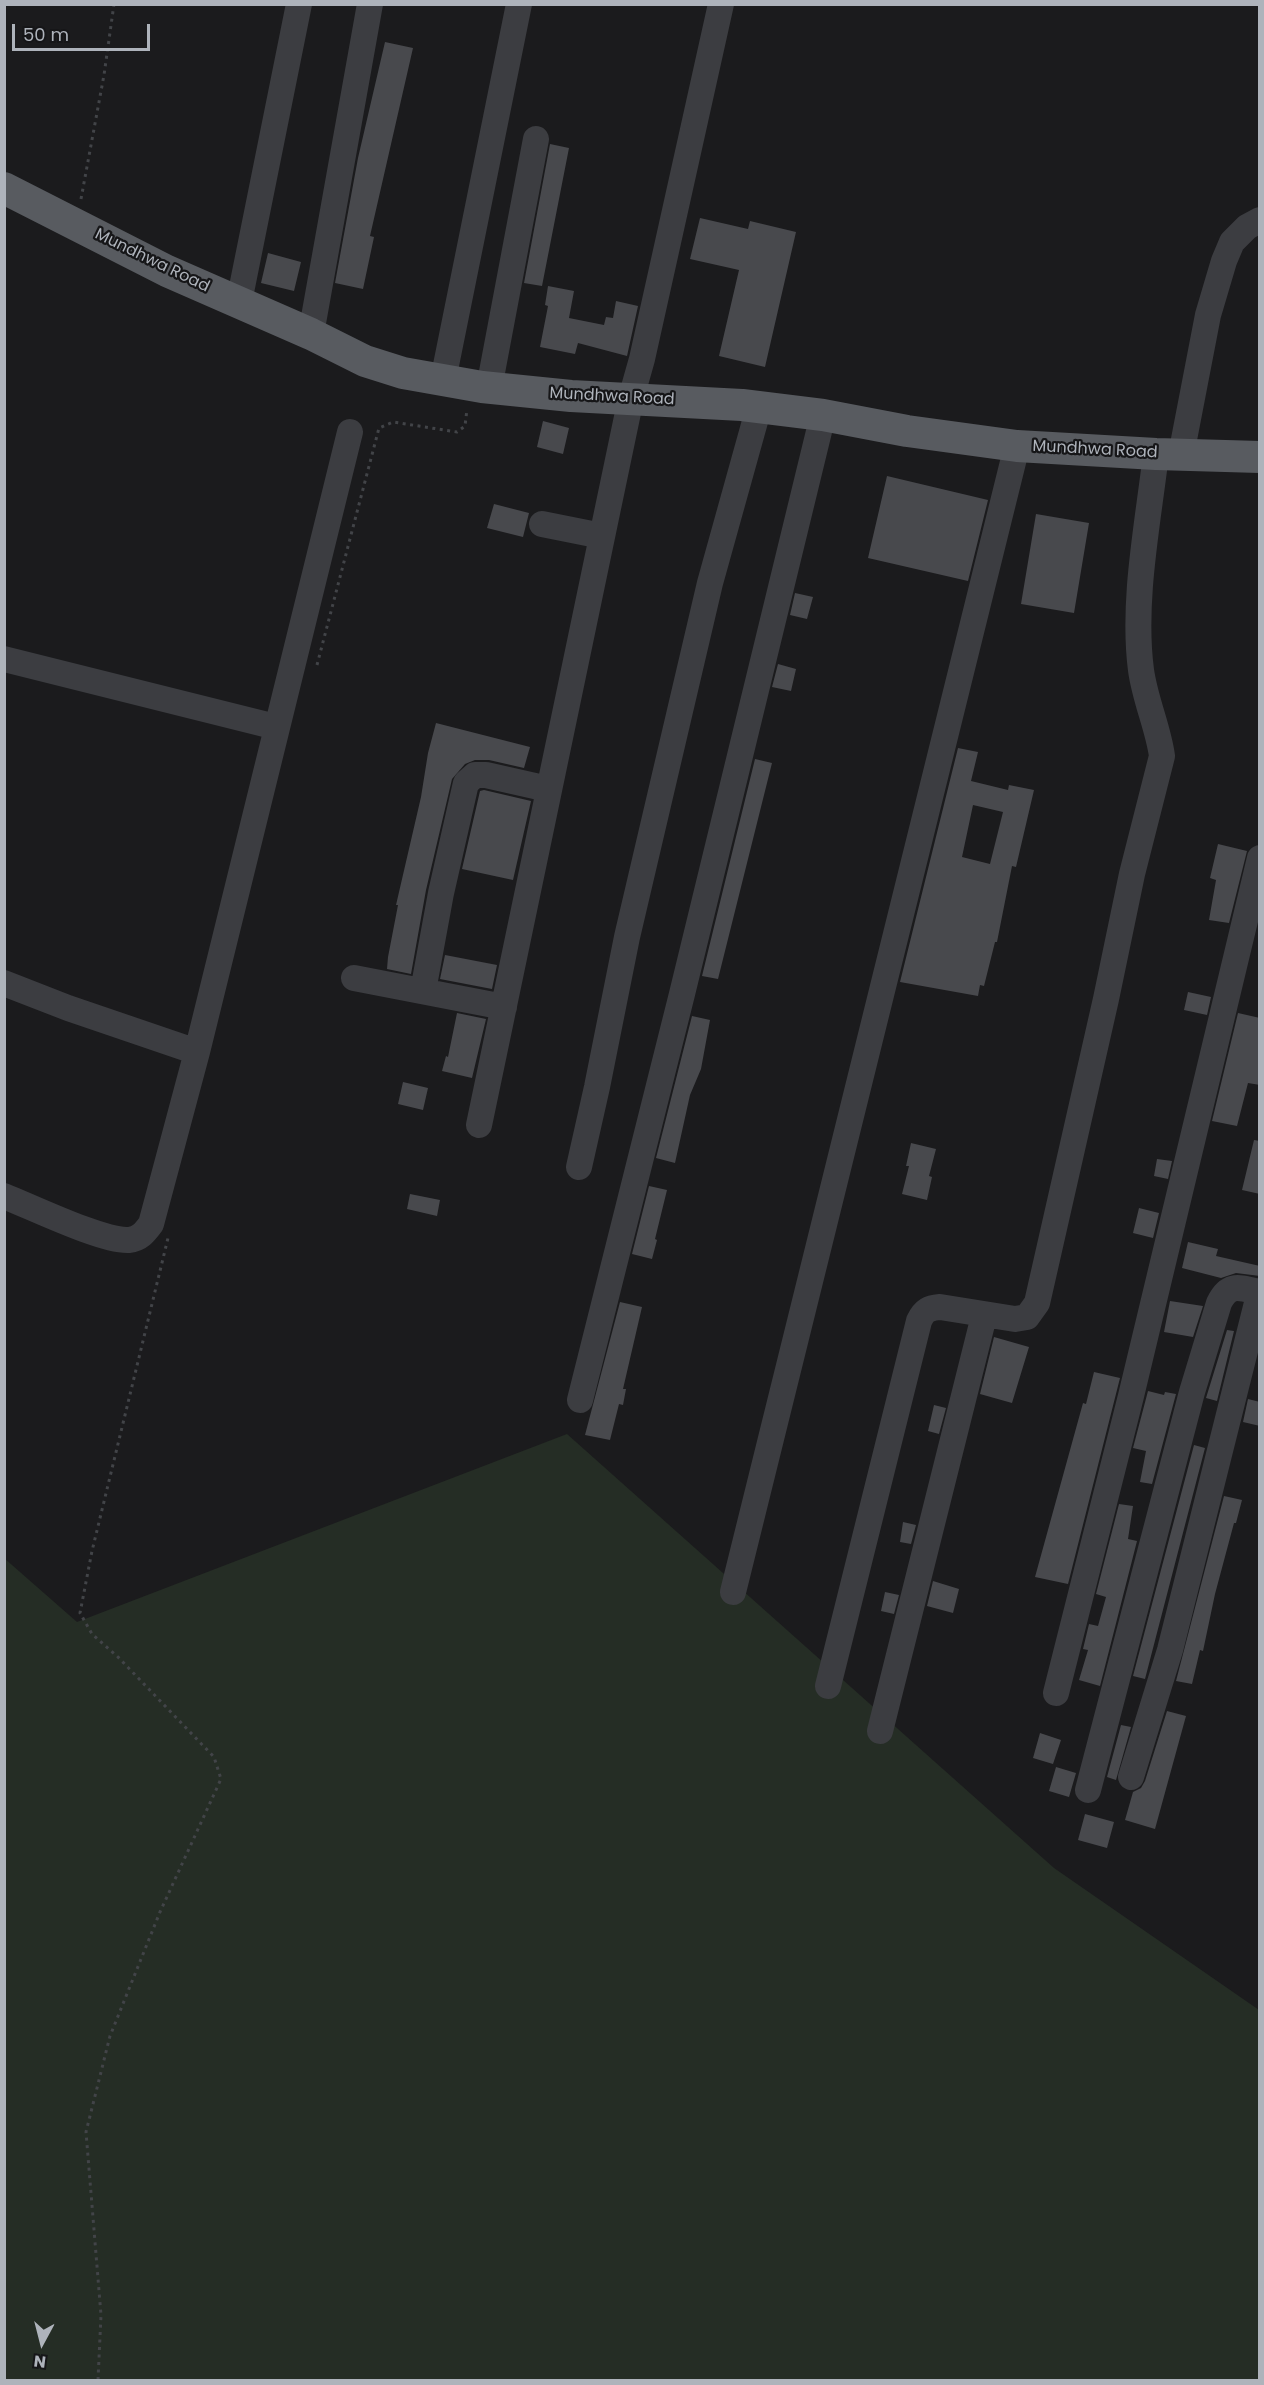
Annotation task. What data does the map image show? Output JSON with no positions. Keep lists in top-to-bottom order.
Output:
{
  "streets": {
    "main road": ["Mundhwa Road"]
  },
  "scale_bar": "50 m",
  "north": "bottom"
}
